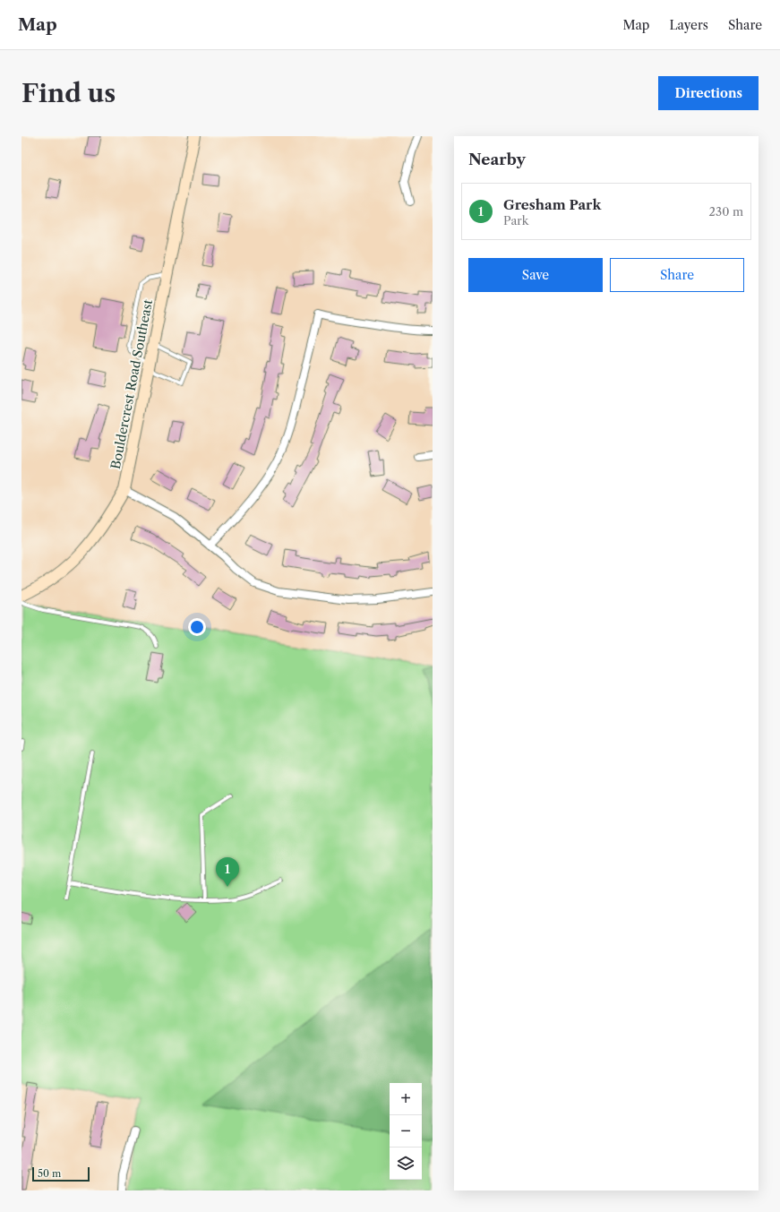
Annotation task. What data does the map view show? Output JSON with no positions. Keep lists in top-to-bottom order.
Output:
{
  "streets": {
    "street": ["Bouldercrest Road Southeast"]
  },
  "scale_bar": "50 m",
  "page": {
    "header": "Map",
    "nav": ["Map", "Layers", "Share"],
    "buttons": [
      "Directions",
      ["Save", "Share"]
    ],
    "title": "Find us",
    "heading": "Nearby",
    "list": [
      {
        "mark": "1",
        "name": "Gresham Park",
        "note": "Park",
        "value": "230 m"
      }
    ],
    "pins": "1",
    "map_buttons": ["+", "−"],
    "scale": "50 m"
  }
}
